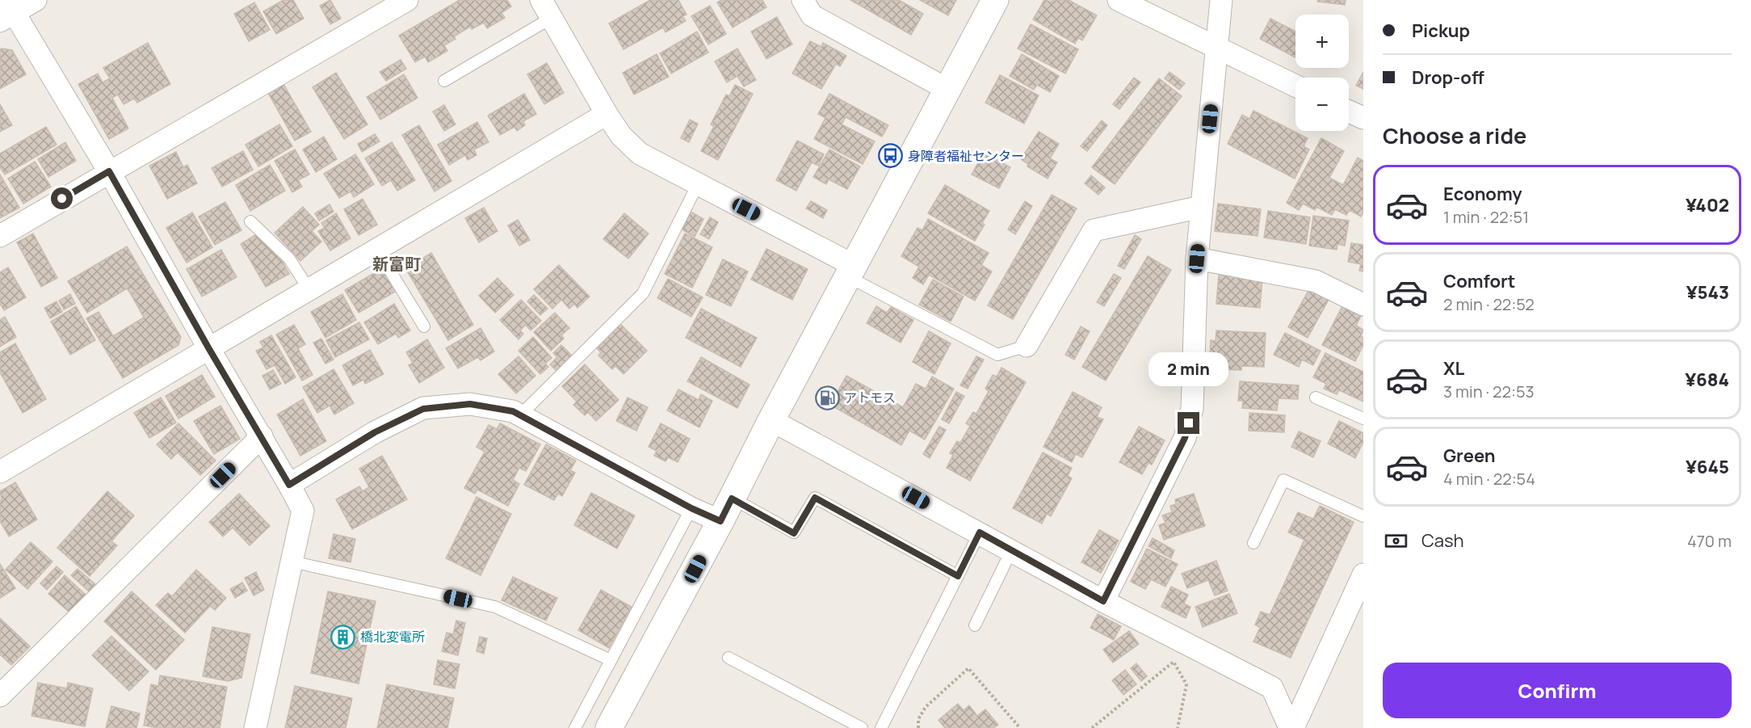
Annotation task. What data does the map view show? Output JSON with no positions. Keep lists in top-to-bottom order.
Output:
{
  "districts": ["新富町"],
  "places": {
    "bus stop": ["身障者福祉センター"],
    "fuel station": ["アトモス"],
    "building": ["橋北変電所"]
  },
  "page": {
    "banner": ["Pickup", "Drop-off"],
    "map_buttons": ["+", "−"],
    "heading": "Choose a ride",
    "list": [
      {
        "name": "Economy",
        "note": "1 min · 22:51",
        "value": "¥402"
      },
      {
        "name": "Comfort",
        "note": "2 min · 22:52",
        "value": "¥543"
      },
      {
        "name": "XL",
        "note": "3 min · 22:53",
        "value": "¥684"
      },
      {
        "name": "Green",
        "note": "4 min · 22:54",
        "value": "¥645"
      }
    ],
    "bubble": "2 min",
    "pay": ["Cash", "470 m"],
    "buttons": "Confirm"
  }
}
